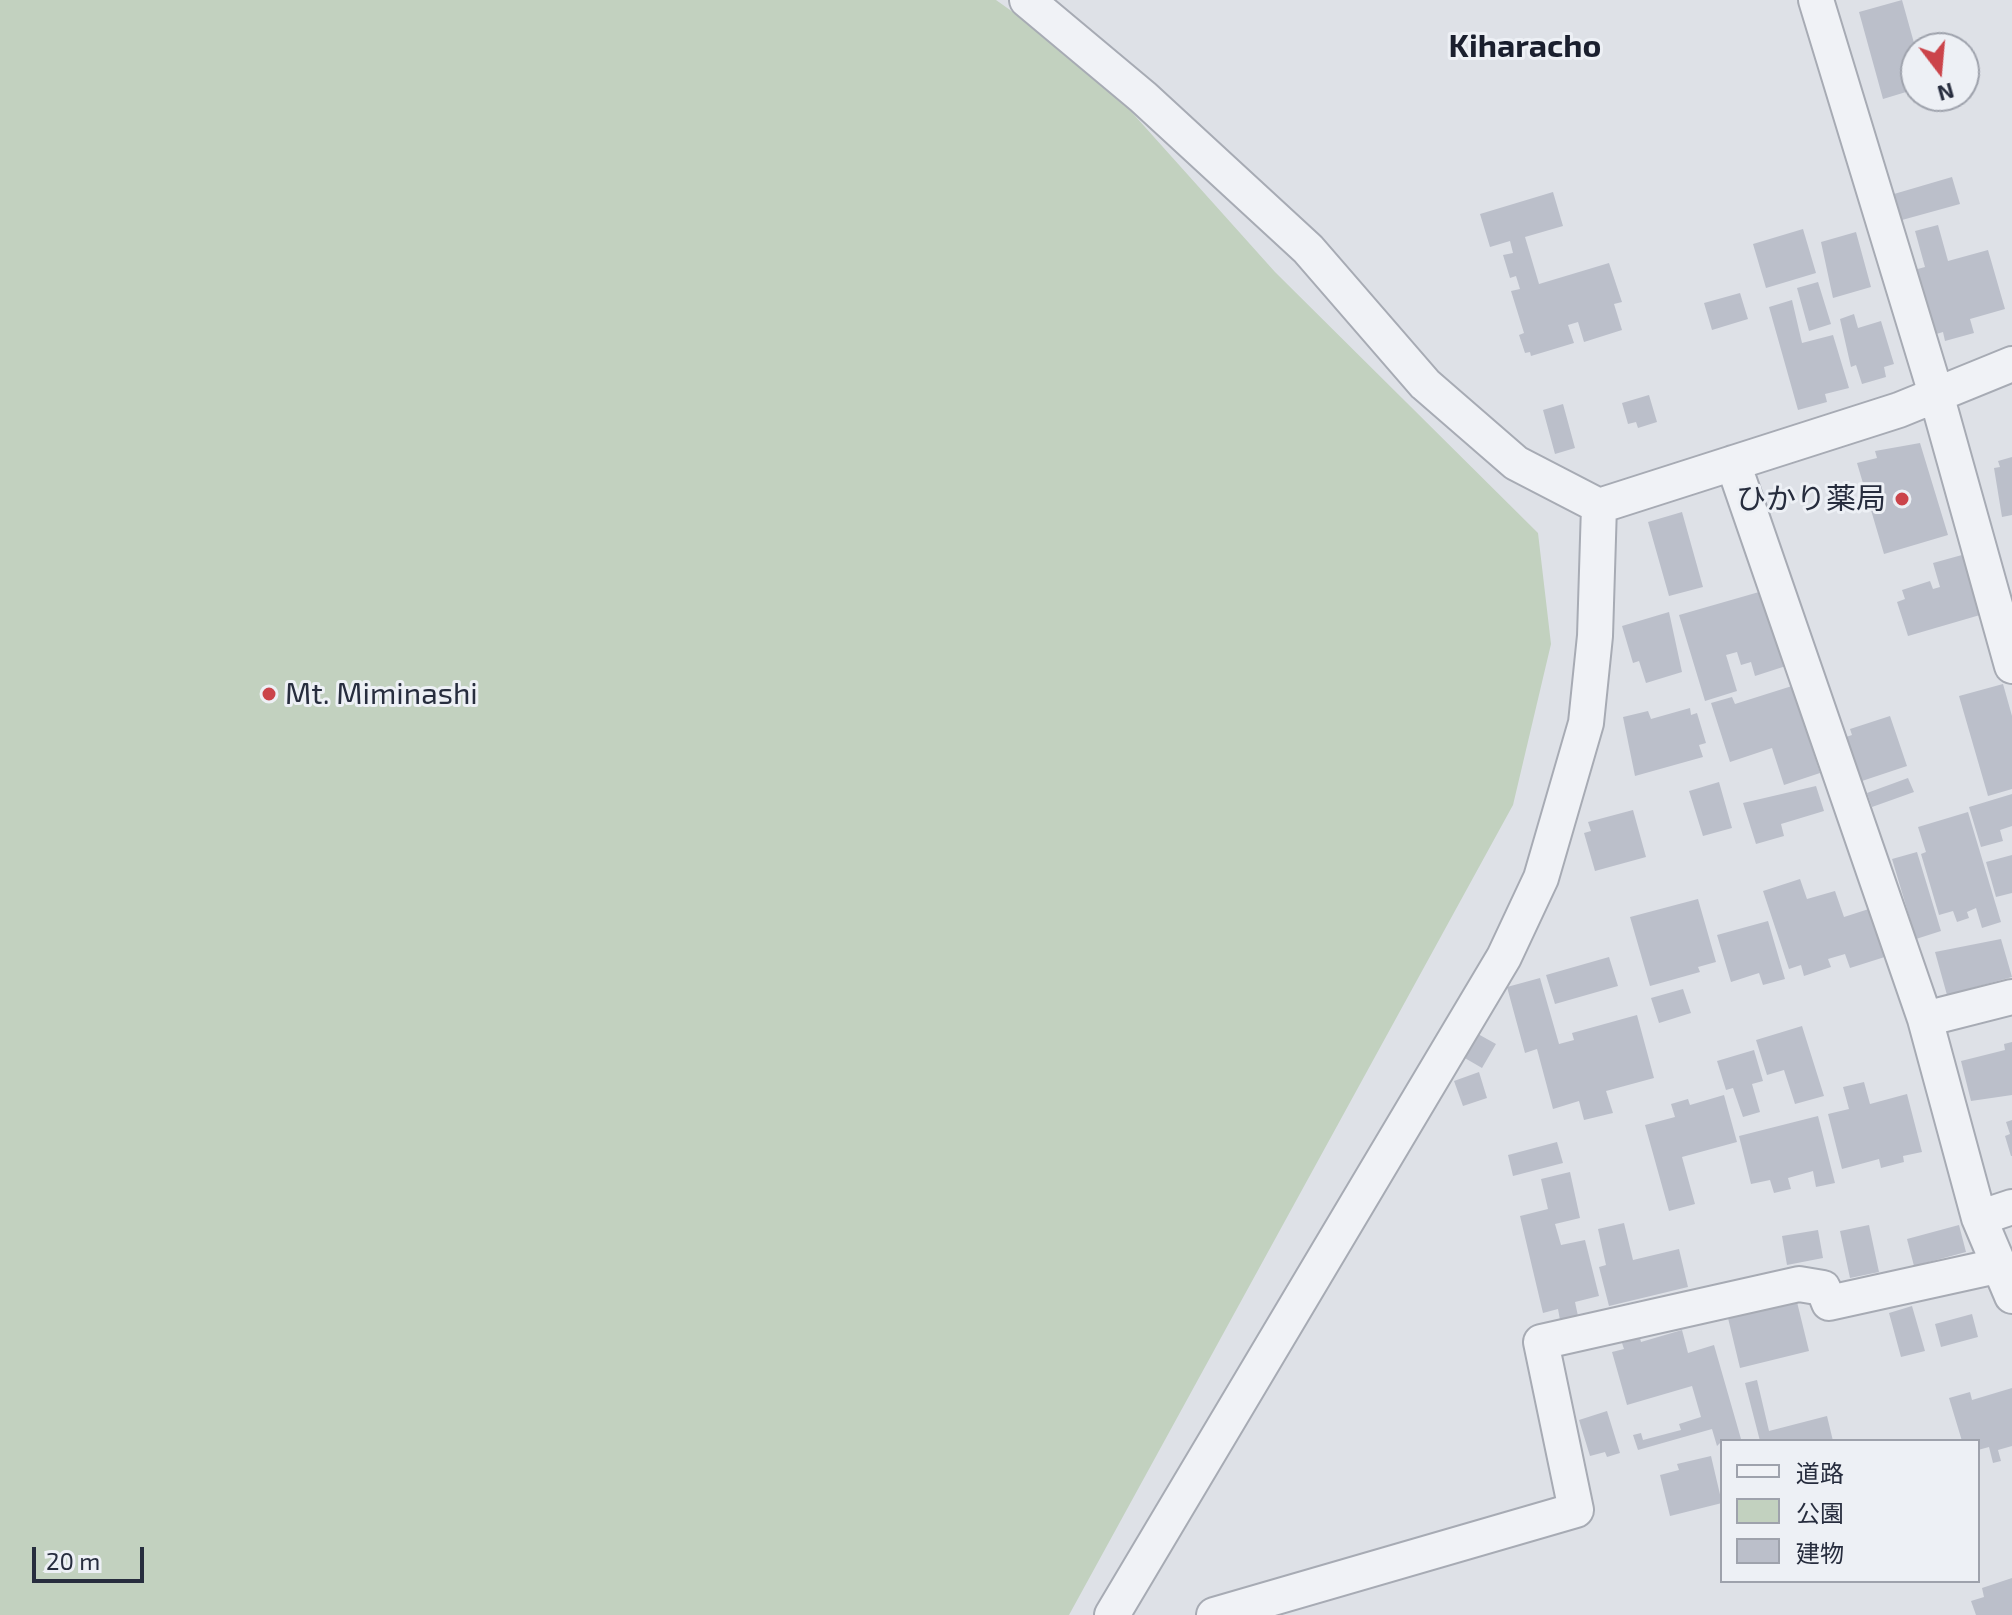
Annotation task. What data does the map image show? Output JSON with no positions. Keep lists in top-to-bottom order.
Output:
{
  "districts": ["Kiharacho"],
  "places": ["ひかり薬局", "Mt. Miminashi"],
  "legend": ["道路", "公園", "建物"],
  "scale_bar": "20 m",
  "north": "bottom"
}
